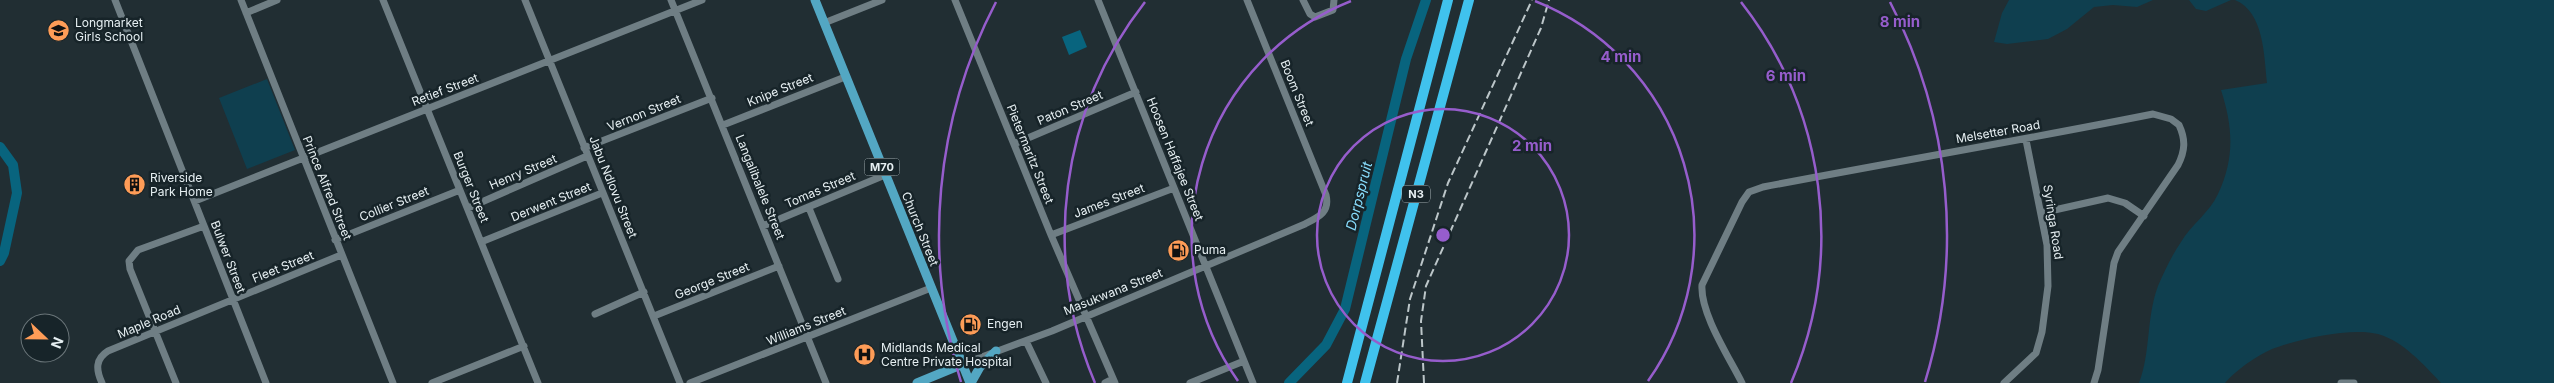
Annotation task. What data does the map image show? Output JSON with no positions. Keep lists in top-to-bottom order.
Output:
{
  "streets": {
    "highway": ["N3"],
    "main road": ["M70", "Church Street", "Masukwana Street"],
    "street": [
      "Retief Street",
      "Knipe Street",
      "Boom Street",
      "Paton Street",
      "Vernon Street",
      "Melsetter Road",
      "Pietermaritz Street",
      "Hoosen Haffajee Street",
      "Henry Street",
      "Burger Street",
      "Jabu Ndlovu Street",
      "Langalibalele Street",
      "Prince Alfred Street",
      "Tomas Street",
      "James Street",
      "Derwent Street",
      "Collier Street",
      "Syringa Road",
      "Bulwer Street",
      "Fleet Street",
      "George Street",
      "Maple Road",
      "Williams Street"
    ]
  },
  "crossings": [
    ["Retief Street", "Burger Street"],
    ["Retief Street", "Jabu Ndlovu Street"],
    ["Retief Street", "Langalibalele Street"],
    ["Retief Street", "Prince Alfred Street"],
    ["Retief Street", "Bulwer Street"],
    ["Knipe Street", "Langalibalele Street"],
    ["Knipe Street", "Church Street"],
    ["Boom Street", "Masukwana Street"],
    ["Paton Street", "Pietermaritz Street"],
    ["Paton Street", "Hoosen Haffajee Street"],
    ["Vernon Street", "Jabu Ndlovu Street"],
    ["Vernon Street", "Langalibalele Street"],
    ["Melsetter Road", "Syringa Road"],
    ["Pietermaritz Street", "James Street"],
    ["Pietermaritz Street", "Masukwana Street"],
    ["Hoosen Haffajee Street", "James Street"],
    ["Hoosen Haffajee Street", "Masukwana Street"],
    ["Henry Street", "Burger Street"],
    ["Henry Street", "Jabu Ndlovu Street"],
    ["Burger Street", "Derwent Street"],
    ["Burger Street", "Collier Street"],
    ["Jabu Ndlovu Street", "Derwent Street"],
    ["Jabu Ndlovu Street", "George Street"],
    ["Langalibalele Street", "Tomas Street"],
    ["Langalibalele Street", "George Street"],
    ["Langalibalele Street", "Williams Street"],
    ["Prince Alfred Street", "Collier Street"],
    ["Prince Alfred Street", "Fleet Street"],
    ["Tomas Street", "Church Street"],
    ["Church Street", "Masukwana Street"],
    ["Church Street", "Williams Street"],
    ["Bulwer Street", "Fleet Street"],
    ["Bulwer Street", "Maple Road"],
    ["Fleet Street", "Maple Road"]
  ],
  "water": ["Dorpspruit"],
  "places": {
    "school or university": ["Longmarket Girls School"],
    "building": ["Riverside Park Home"],
    "fuel station": ["Puma", "Engen"],
    "hospital": ["Midlands Medical Centre Private Hospital"]
  },
  "north": "right",
  "rings": [
    "8 min",
    "4 min",
    "6 min",
    "2 min"
  ]
}
